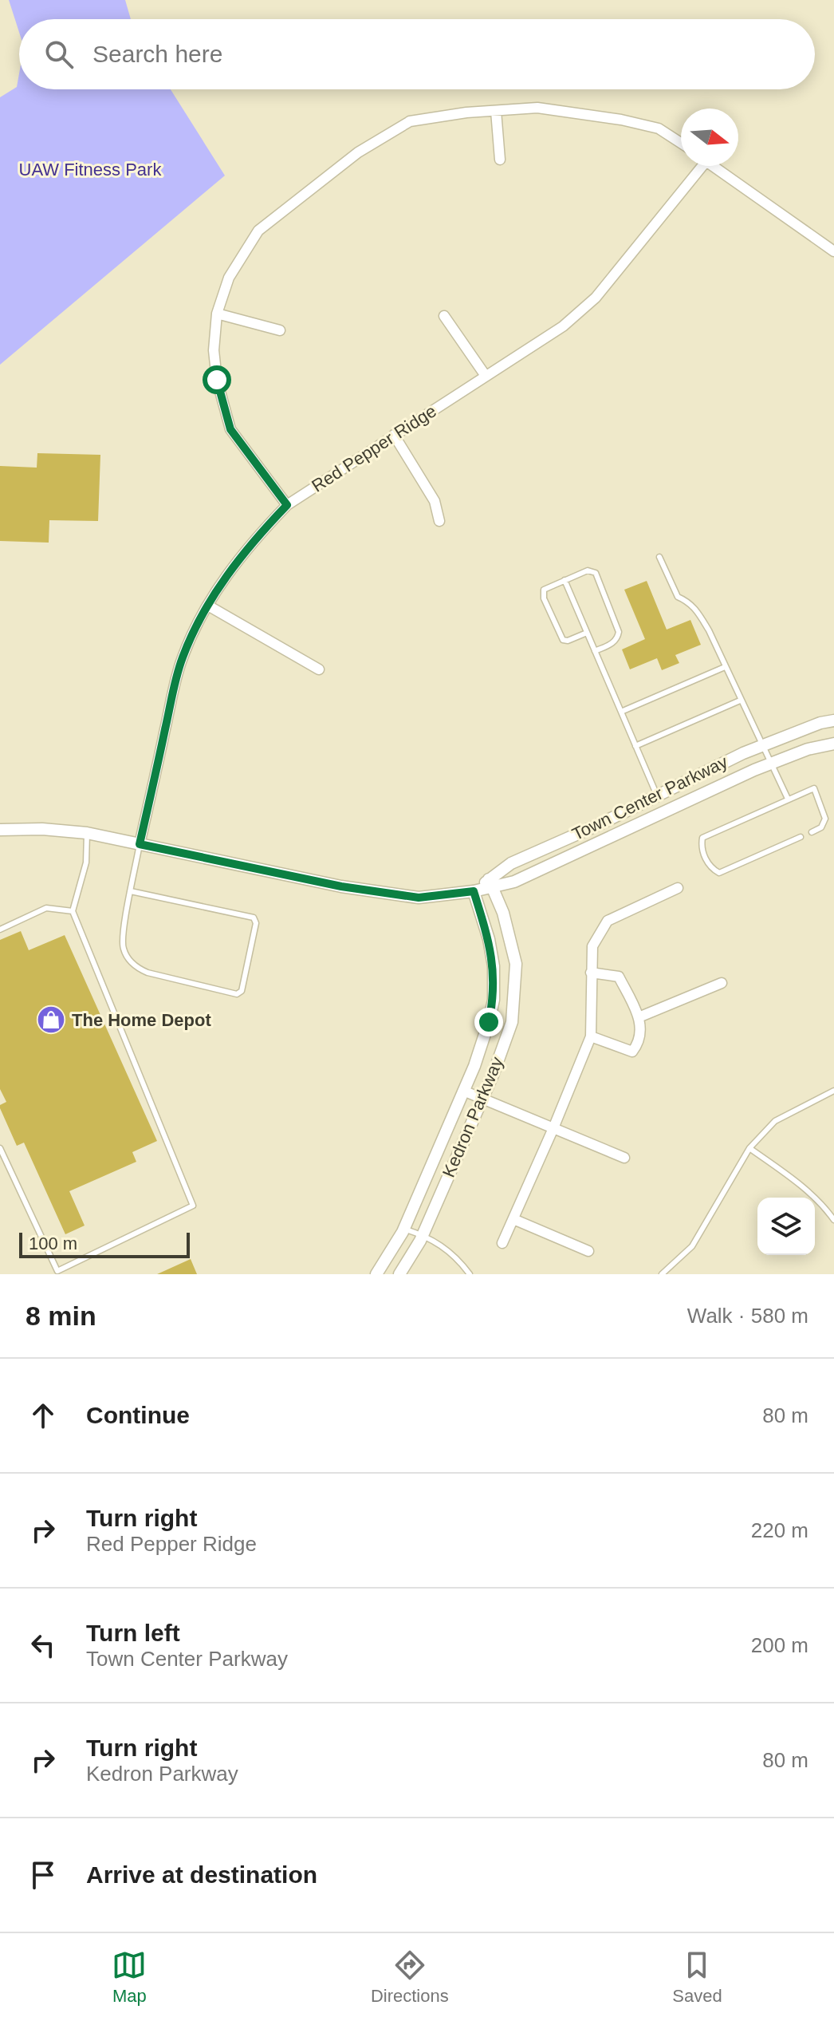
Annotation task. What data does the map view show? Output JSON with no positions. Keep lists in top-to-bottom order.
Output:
{
  "streets": {
    "street": ["Red Pepper Ridge", "Town Center Parkway", "Kedron Parkway"]
  },
  "crossings": [
    ["Town Center Parkway", "Kedron Parkway"]
  ],
  "parks": ["UAW Fitness Park"],
  "places": {
    "shop": ["The Home Depot"]
  },
  "scale_bar": "100 m",
  "north": "right",
  "page": {
    "search": "Search here",
    "scale": "100 m",
    "heading": ["8 min", "Walk · 580 m"],
    "list": [
      ["Continue", "80 m"],
      ["Turn right", "Red Pepper Ridge", "220 m"],
      ["Turn left", "Town Center Parkway", "200 m"],
      ["Turn right", "Kedron Parkway", "80 m"],
      "Arrive at destination"
    ],
    "nav": ["Map", "Directions", "Saved"]
  }
}
